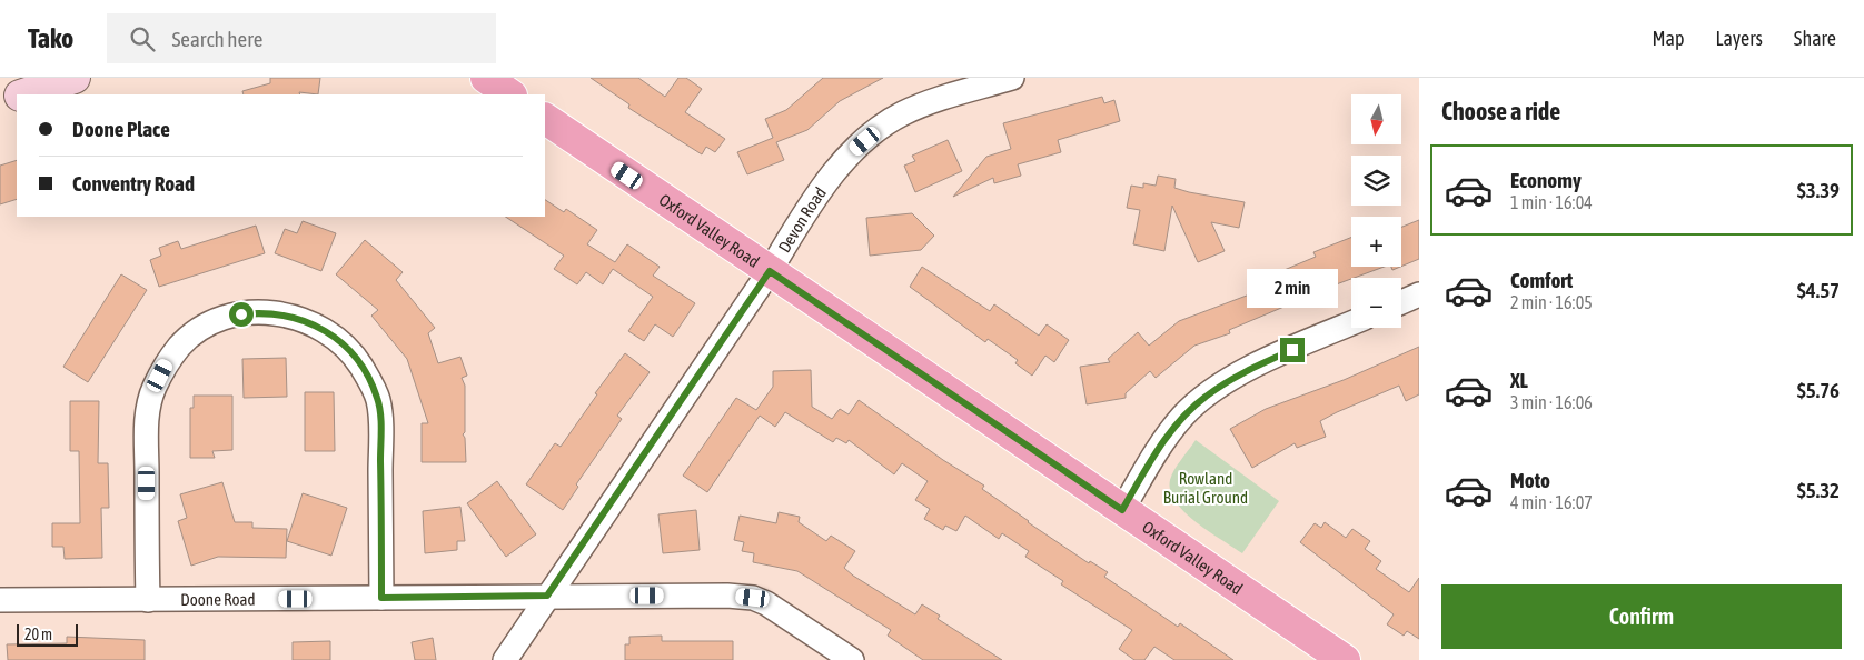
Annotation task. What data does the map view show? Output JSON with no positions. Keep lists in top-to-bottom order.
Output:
{
  "streets": {
    "main road": ["Oxford Valley Road"],
    "street": ["Devon Road", "Doone Road"]
  },
  "crossings": [
    ["Devon Road", "Oxford Valley Road"],
    ["Devon Road", "Doone Road"]
  ],
  "parks": ["Rowland Burial Ground"],
  "scale_bar": "20 m",
  "north": "bottom",
  "page": {
    "header": "Tako",
    "search": "Search here",
    "nav": ["Map", "Layers", "Share"],
    "heading": "Choose a ride",
    "map_buttons": ["+", "−"],
    "banner": ["Doone Place", "Conventry Road"],
    "list": [
      {
        "name": "Economy",
        "note": "1 min · 16:04",
        "value": "$3.39"
      },
      {
        "name": "Comfort",
        "note": "2 min · 16:05",
        "value": "$4.57"
      },
      {
        "name": "XL",
        "note": "3 min · 16:06",
        "value": "$5.76"
      },
      {
        "name": "Moto",
        "note": "4 min · 16:07",
        "value": "$5.32"
      }
    ],
    "bubble": "2 min",
    "buttons": "Confirm",
    "scale": "20 m"
  }
}
